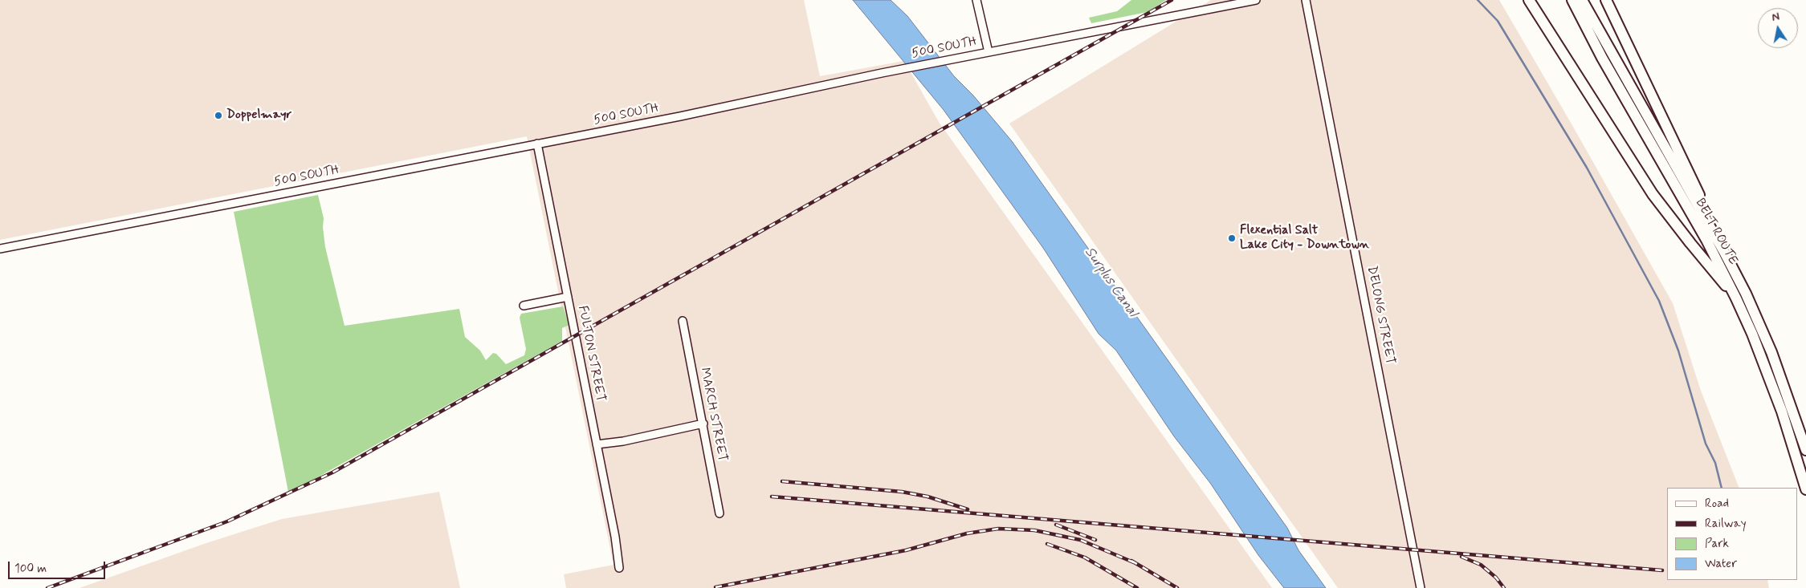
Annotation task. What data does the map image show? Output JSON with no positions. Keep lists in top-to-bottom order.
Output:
{
  "streets": {
    "highway": ["BELT ROUTE"],
    "street": [
      "500 SOUTH",
      "DELONG STREET",
      "FULTON STREET",
      "MARCH STREET"
    ]
  },
  "crossings": [
    ["500 SOUTH", "FULTON STREET"]
  ],
  "water": ["Surplus Canal"],
  "places": ["Doppelmayr", "Flexential Salt Lake City - Downtown"],
  "legend": [
    "Road",
    "Railway",
    "Park",
    "Water"
  ],
  "scale_bar": "100 m",
  "north": "top"
}
